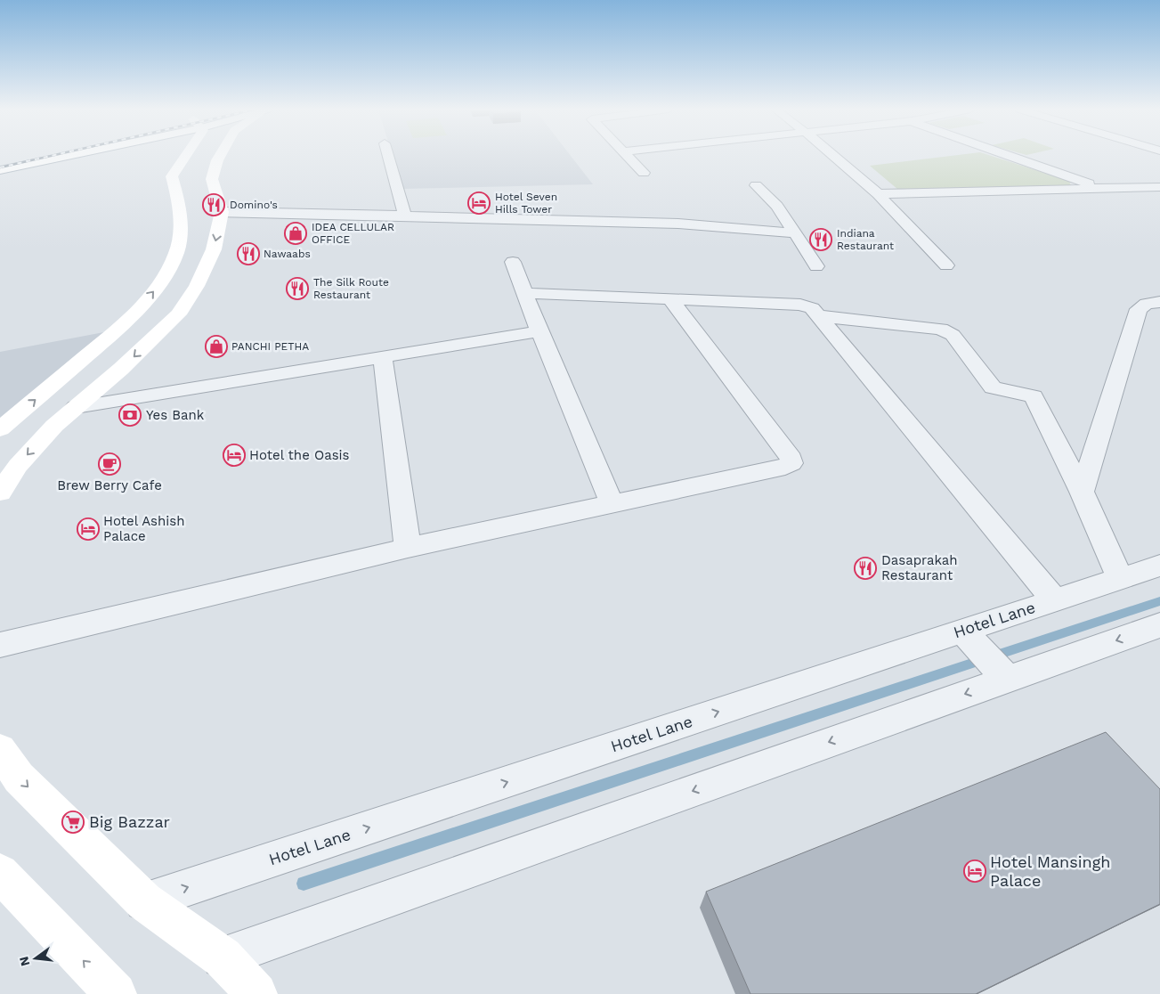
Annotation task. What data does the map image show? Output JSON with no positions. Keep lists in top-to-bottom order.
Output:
{
  "streets": {
    "street": ["Hotel Lane"]
  },
  "places": {
    "hotel": [
      "Hotel Seven Hills Tower",
      "Hotel the Oasis",
      "Hotel Ashish Palace",
      "Hotel Mansingh Palace"
    ],
    "restaurant": [
      "Domino's",
      "Indiana Restaurant",
      "Nawaabs",
      "The Silk Route Restaurant",
      "Dasaprakah Restaurant"
    ],
    "shop": ["IDEA CELLULAR OFFICE", "PANCHI PETHA"],
    "bank": ["Yes Bank"],
    "cafe": ["Brew Berry Cafe"],
    "supermarket": ["Big Bazzar"]
  },
  "north": "left"
}
